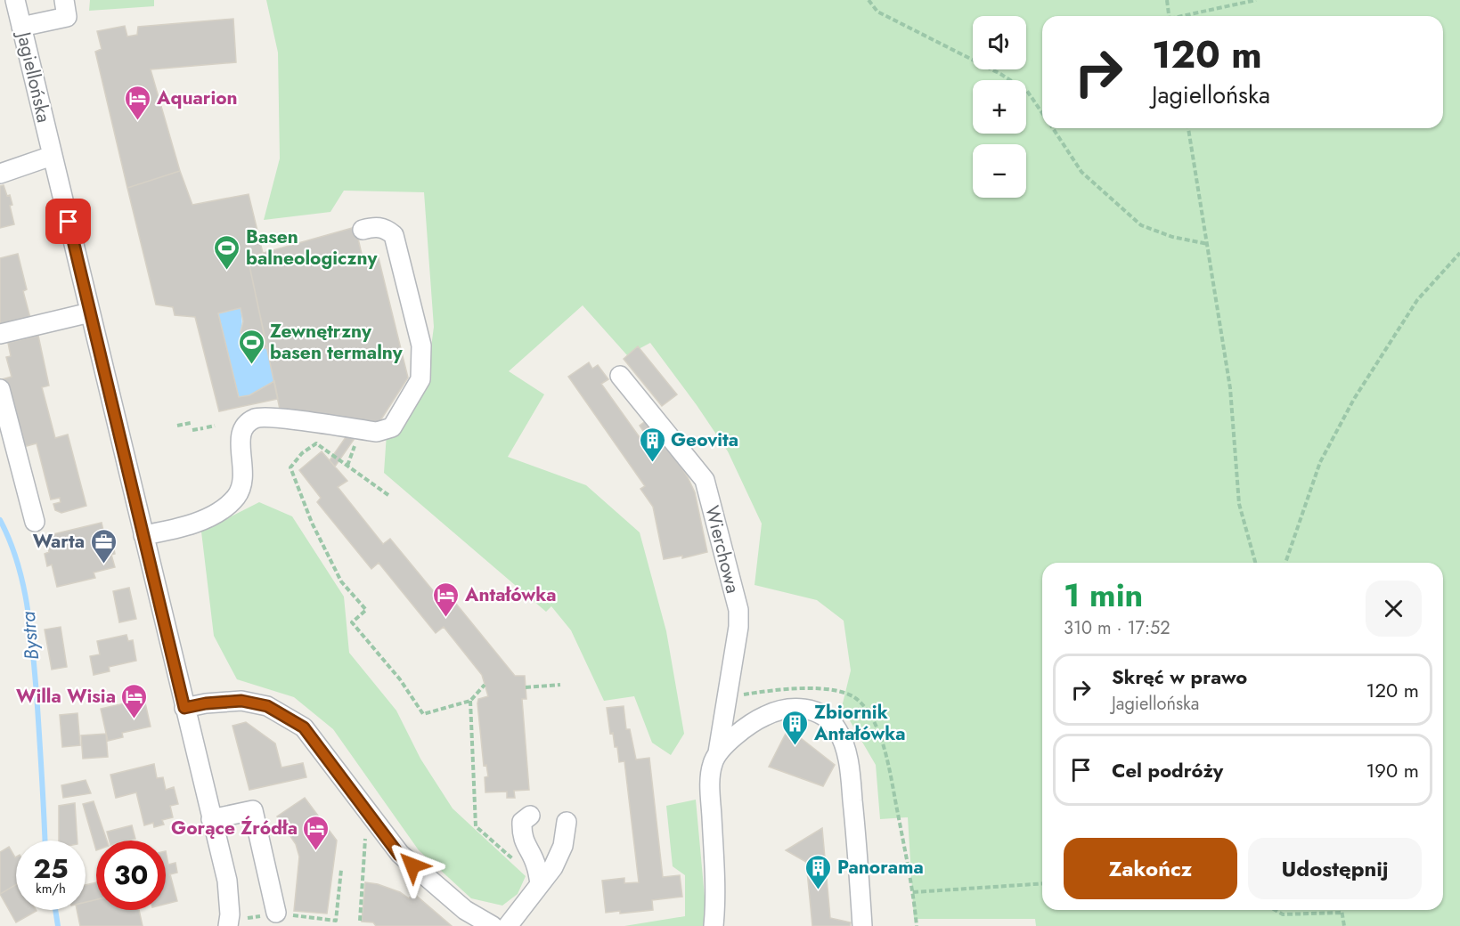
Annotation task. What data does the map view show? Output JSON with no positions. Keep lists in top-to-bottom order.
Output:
{
  "streets": {
    "street": ["Jagiellońska", "Wierchowa"]
  },
  "water": ["Bystra"],
  "places": {
    "hotel": [
      "Aquarion",
      "Antałówka",
      "Willa Wisia",
      "Gorące Źródła"
    ],
    "sports": ["Basen balneologiczny", "Zewnętrzny basen termalny"],
    "building": ["Geovita", "Zbiornik Antałówka", "Panorama"],
    "office": ["Warta"]
  },
  "page": {
    "map_buttons": ["+", "−"],
    "turn": ["120 m", "Jagiellońska"],
    "heading": ["1 min", "310 m · 17:52"],
    "list": [
      {
        "name": "Skręć w prawo",
        "note": "Jagiellońska",
        "value": "120 m"
      },
      {
        "name": "Cel podróży",
        "value": "190 m"
      }
    ],
    "buttons": ["Zakończ", "Udostępnij"],
    "speed": "25 km/h",
    "limit": "30"
  }
}
